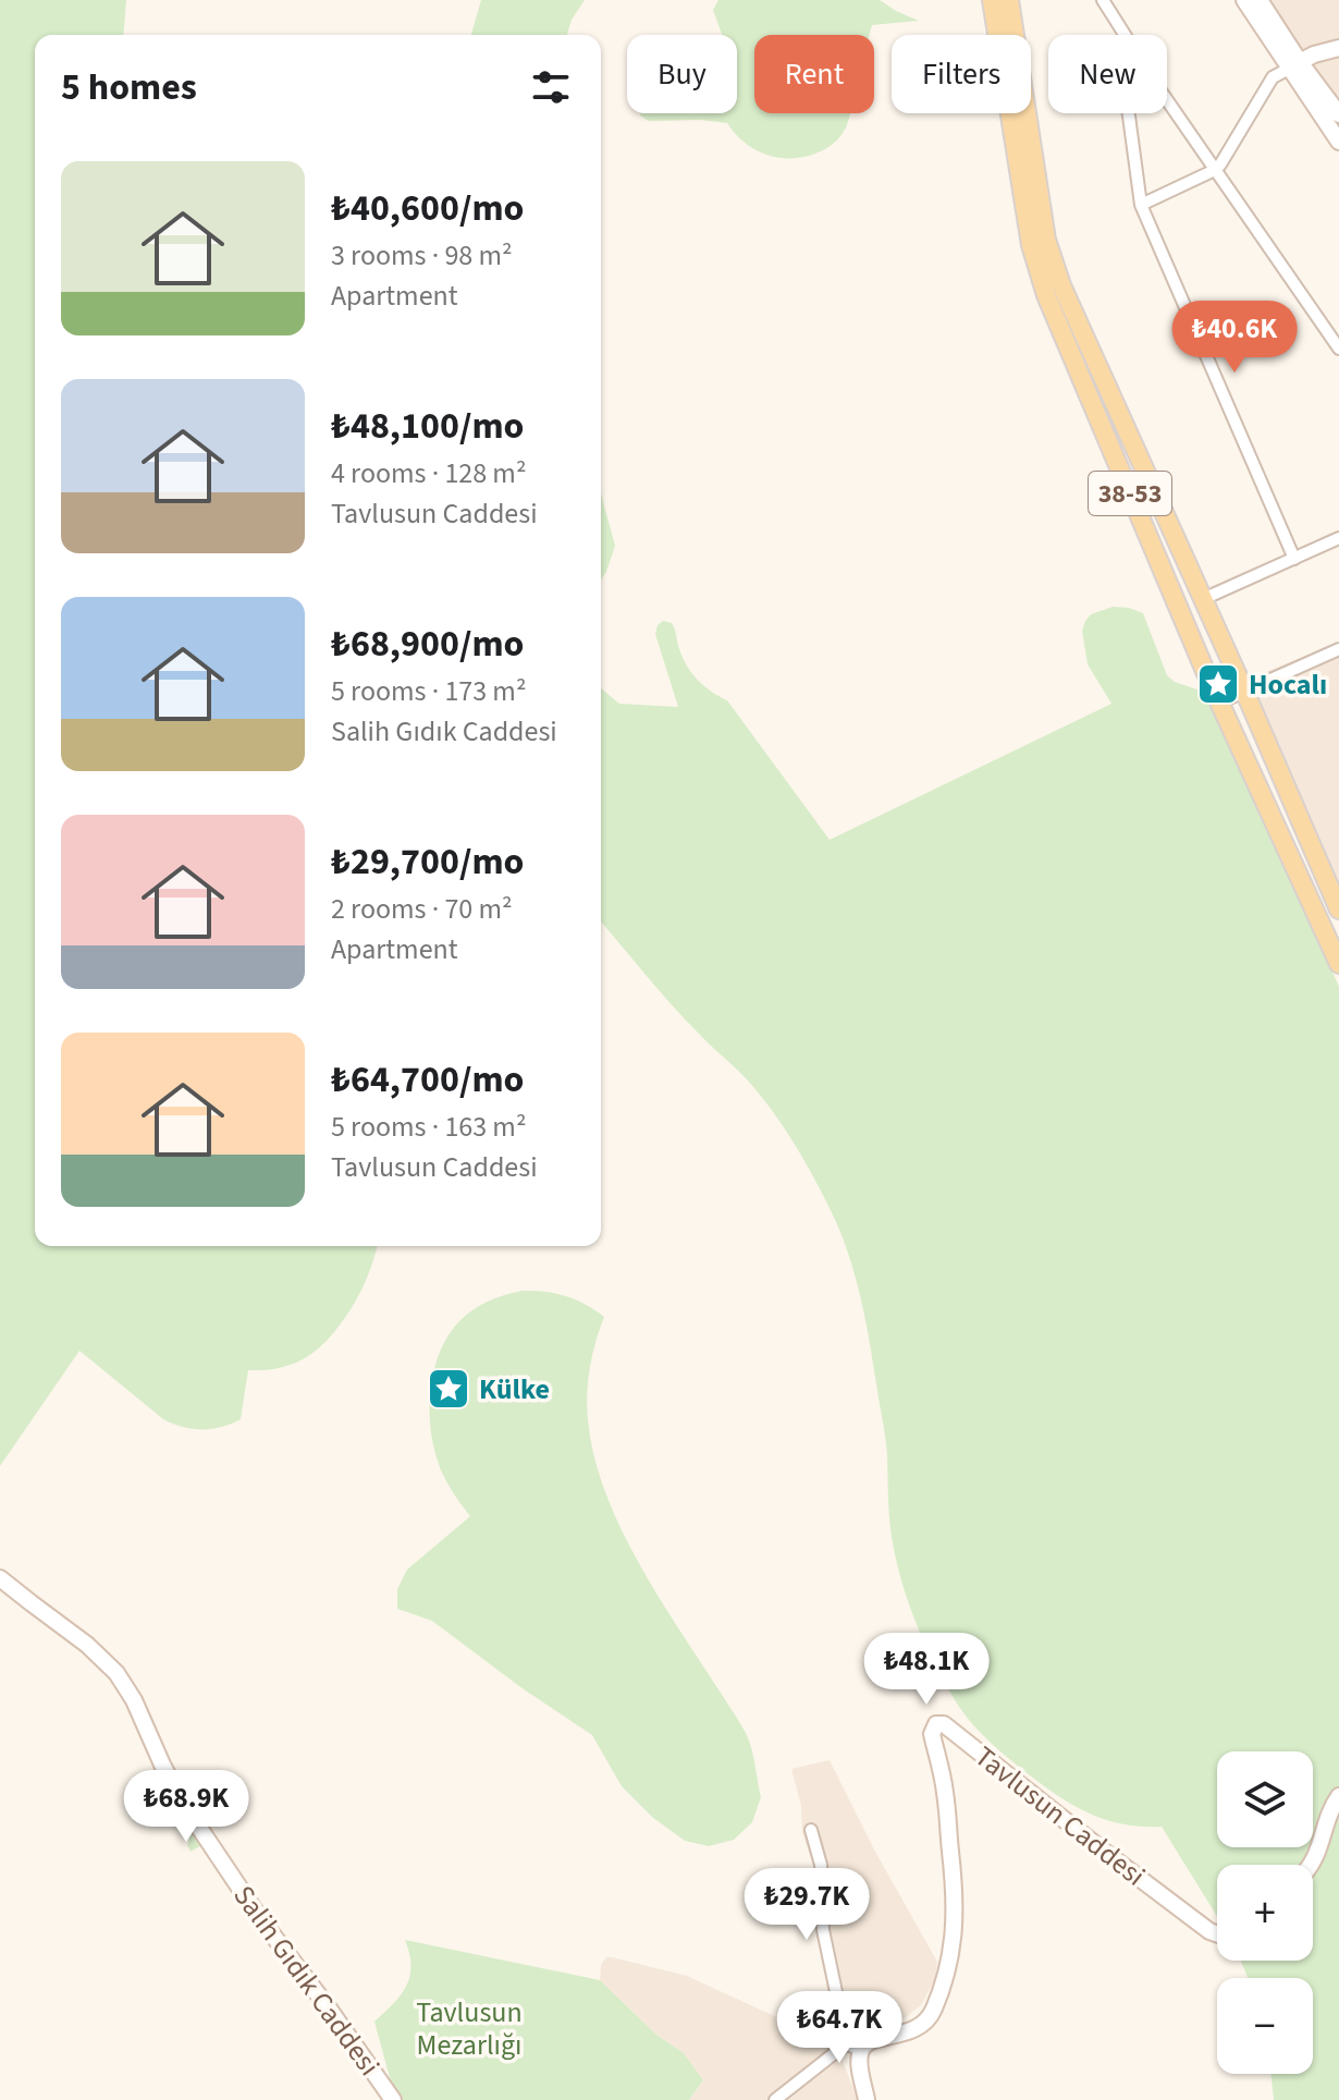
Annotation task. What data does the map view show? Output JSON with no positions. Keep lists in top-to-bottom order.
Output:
{
  "streets": {
    "main road": ["38-53"],
    "street": ["Tavlusun Caddesi", "Salih Gıdık Caddesi"]
  },
  "parks": ["Tavlusun Mezarlığı"],
  "places": {
    "place": ["Hocalı", "Külke"]
  },
  "page": {
    "chip": [
      "Buy",
      "Rent",
      "Filters",
      "New"
    ],
    "heading": "5 homes",
    "list": [
      {
        "name": "₺40,600/mo",
        "note": "3 rooms · 98 m² · Apartment"
      },
      {
        "name": "₺48,100/mo",
        "note": "4 rooms · 128 m² · Tavlusun Caddesi"
      },
      {
        "name": "₺68,900/mo",
        "note": "5 rooms · 173 m² · Salih Gıdık Caddesi"
      },
      {
        "name": "₺29,700/mo",
        "note": "2 rooms · 70 m² · Apartment"
      },
      {
        "name": "₺64,700/mo",
        "note": "5 rooms · 163 m² · Tavlusun Caddesi"
      }
    ],
    "price": [
      "₺40.6K",
      "₺48.1K",
      "₺68.9K",
      "₺29.7K",
      "₺64.7K"
    ],
    "map_buttons": ["+", "−"]
  }
}
